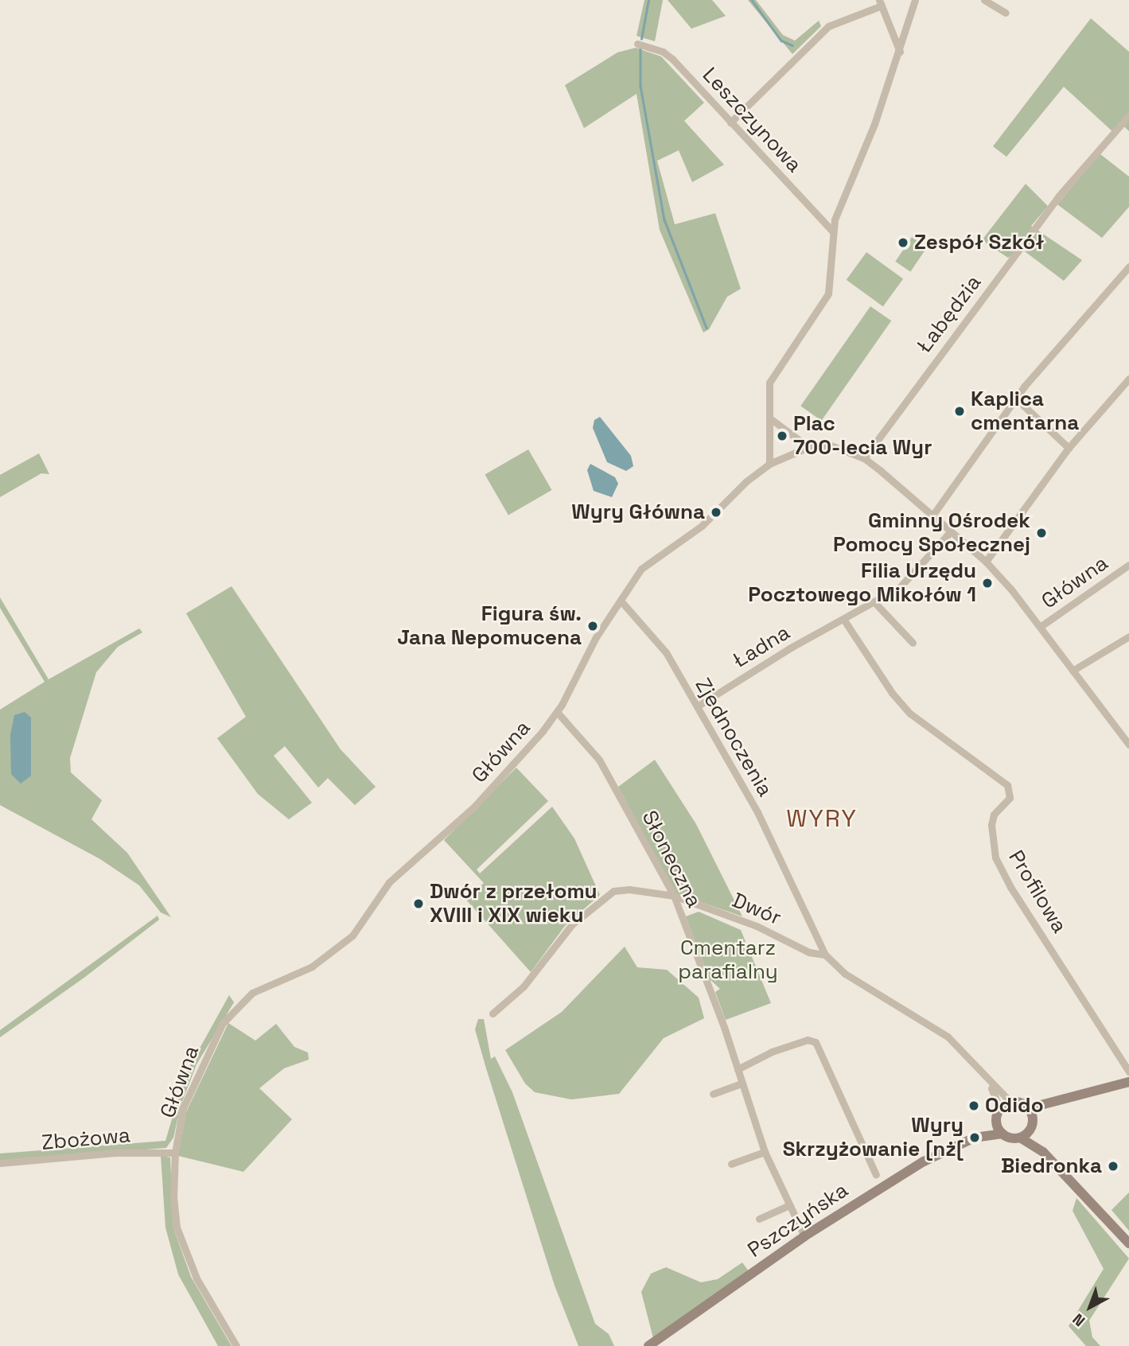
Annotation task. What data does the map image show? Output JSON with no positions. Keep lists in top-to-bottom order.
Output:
{
  "streets": {
    "main road": ["Pszczyńska"],
    "street": [
      "Leszczynowa",
      "Łabędzia",
      "Główna",
      "Ładna",
      "Zjednoczenia",
      "Słoneczna",
      "Profilowa",
      "Dwór",
      "Zbożowa"
    ]
  },
  "crossings": [
    ["Łabędzia", "Główna"],
    ["Główna", "Ładna"],
    ["Główna", "Zjednoczenia"],
    ["Główna", "Słoneczna"],
    ["Główna", "Zbożowa"],
    ["Ładna", "Zjednoczenia"],
    ["Ładna", "Profilowa"],
    ["Zjednoczenia", "Dwór"],
    ["Zjednoczenia", "Pszczyńska"],
    ["Słoneczna", "Dwór"],
    ["Słoneczna", "Pszczyńska"]
  ],
  "districts": ["WYRY"],
  "parks": ["Cmentarz parafialny"],
  "places": [
    "Zespół Szkół",
    "Kaplica cmentarna",
    "Plac 700-lecia Wyr",
    "Wyry Główna",
    "Gminny Ośrodek Pomocy Społecznej",
    "Filia Urzędu Pocztowego Mikołów 1",
    "Figura św. Jana Nepomucena",
    "Dwór z przełomu XVIII i XIX wieku",
    "Odido",
    "Wyry Skrzyżowanie [nż[",
    "Biedronka"
  ],
  "north": "bottom left"
}
